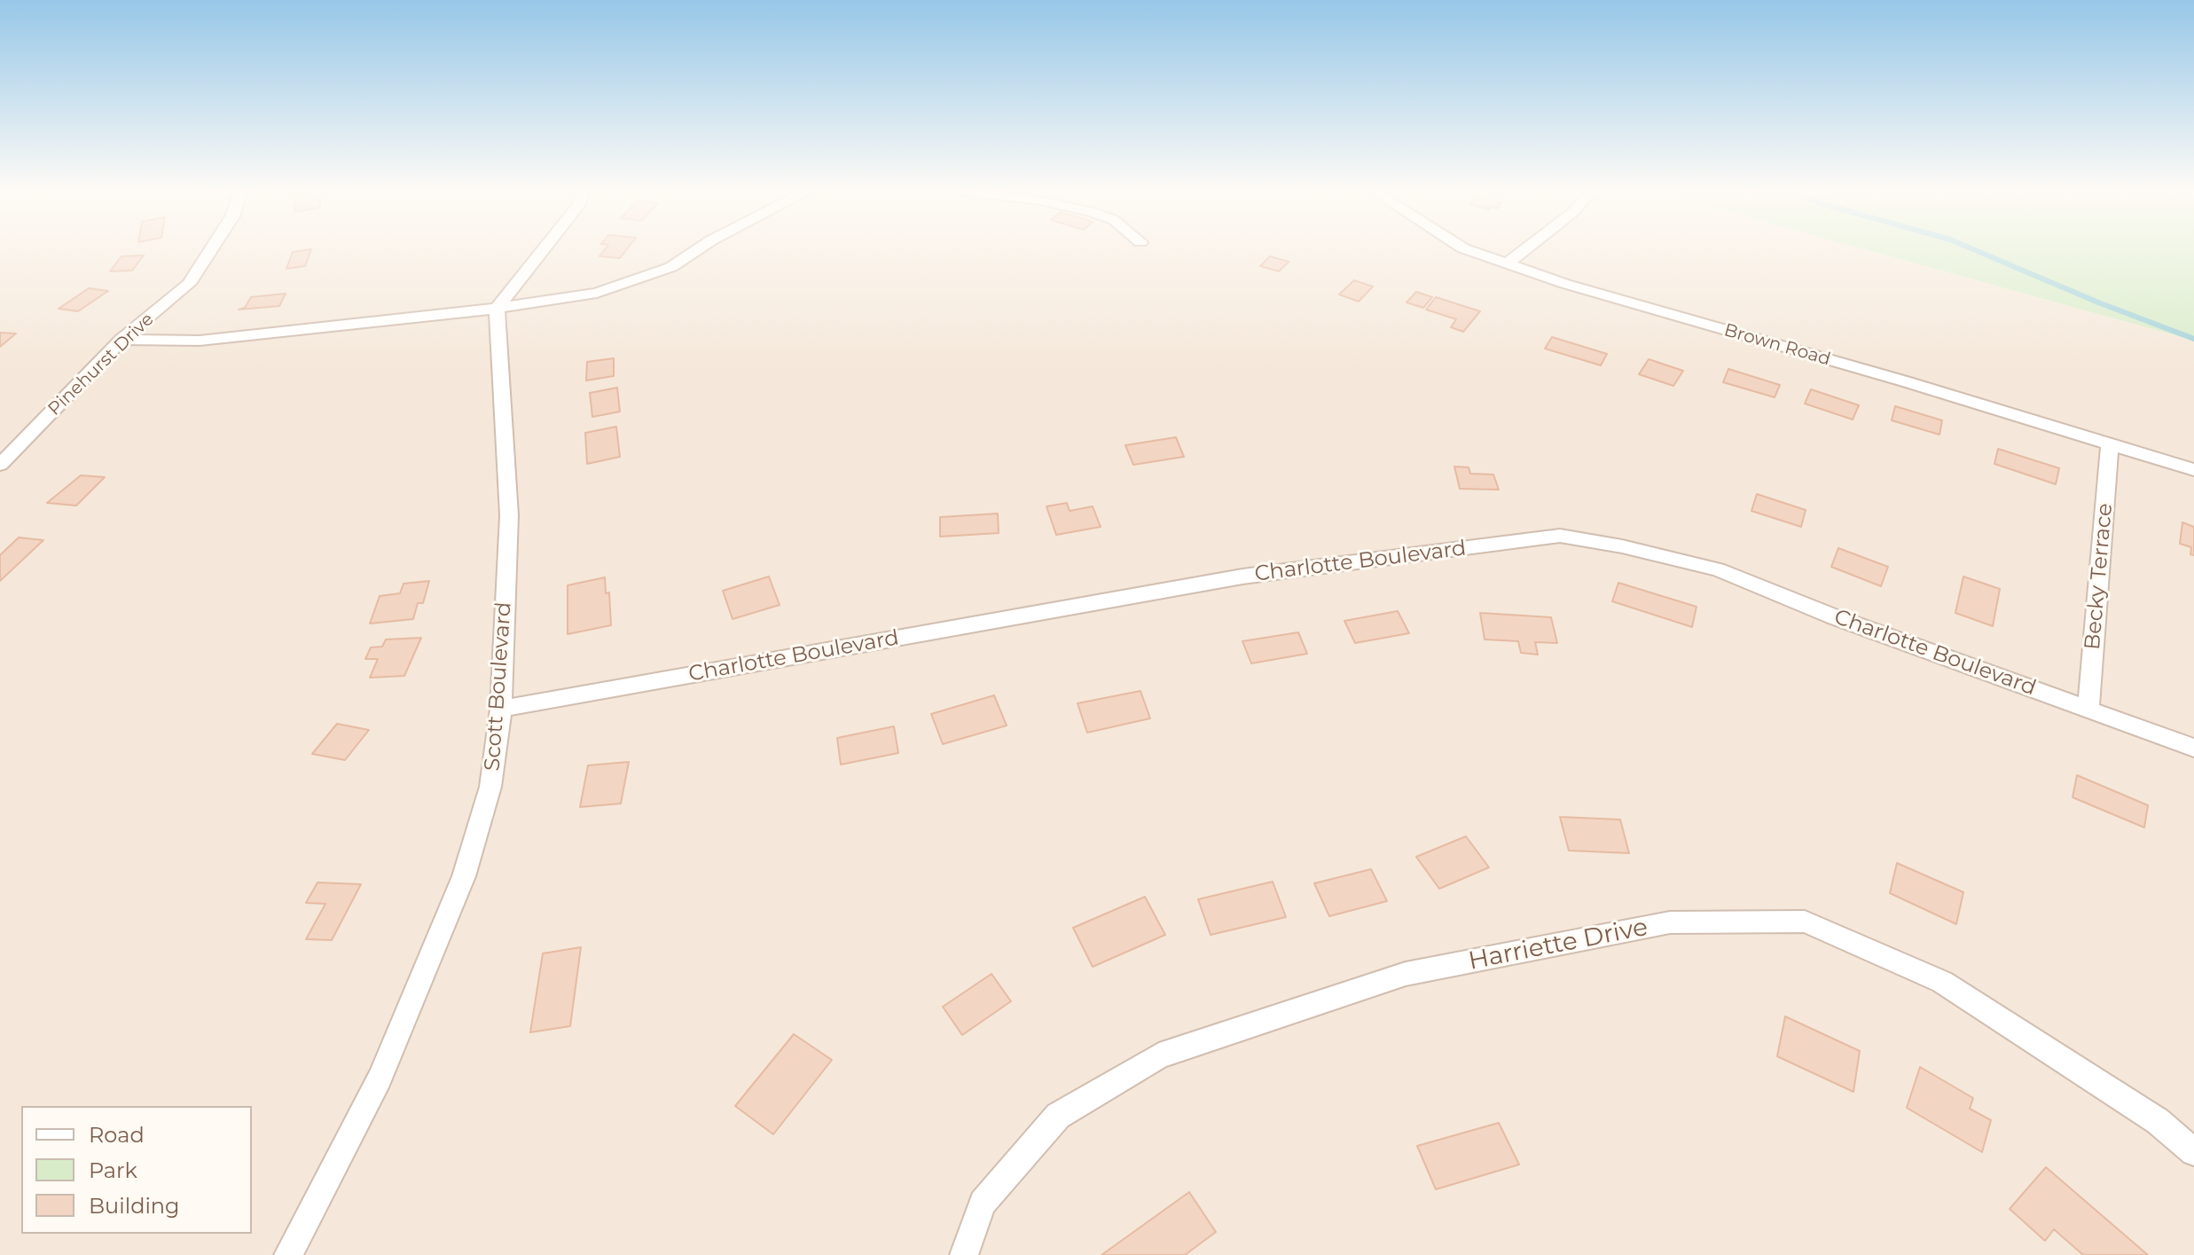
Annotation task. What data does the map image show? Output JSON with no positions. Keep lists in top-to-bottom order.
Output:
{
  "streets": {
    "street": [
      "Brown Road",
      "Pinehurst Drive",
      "Charlotte Boulevard",
      "Becky Terrace",
      "Scott Boulevard",
      "Harriette Drive"
    ]
  },
  "crossings": [
    ["Brown Road", "Becky Terrace"],
    ["Charlotte Boulevard", "Becky Terrace"],
    ["Charlotte Boulevard", "Scott Boulevard"]
  ],
  "legend": ["Road", "Park", "Building"]
}
